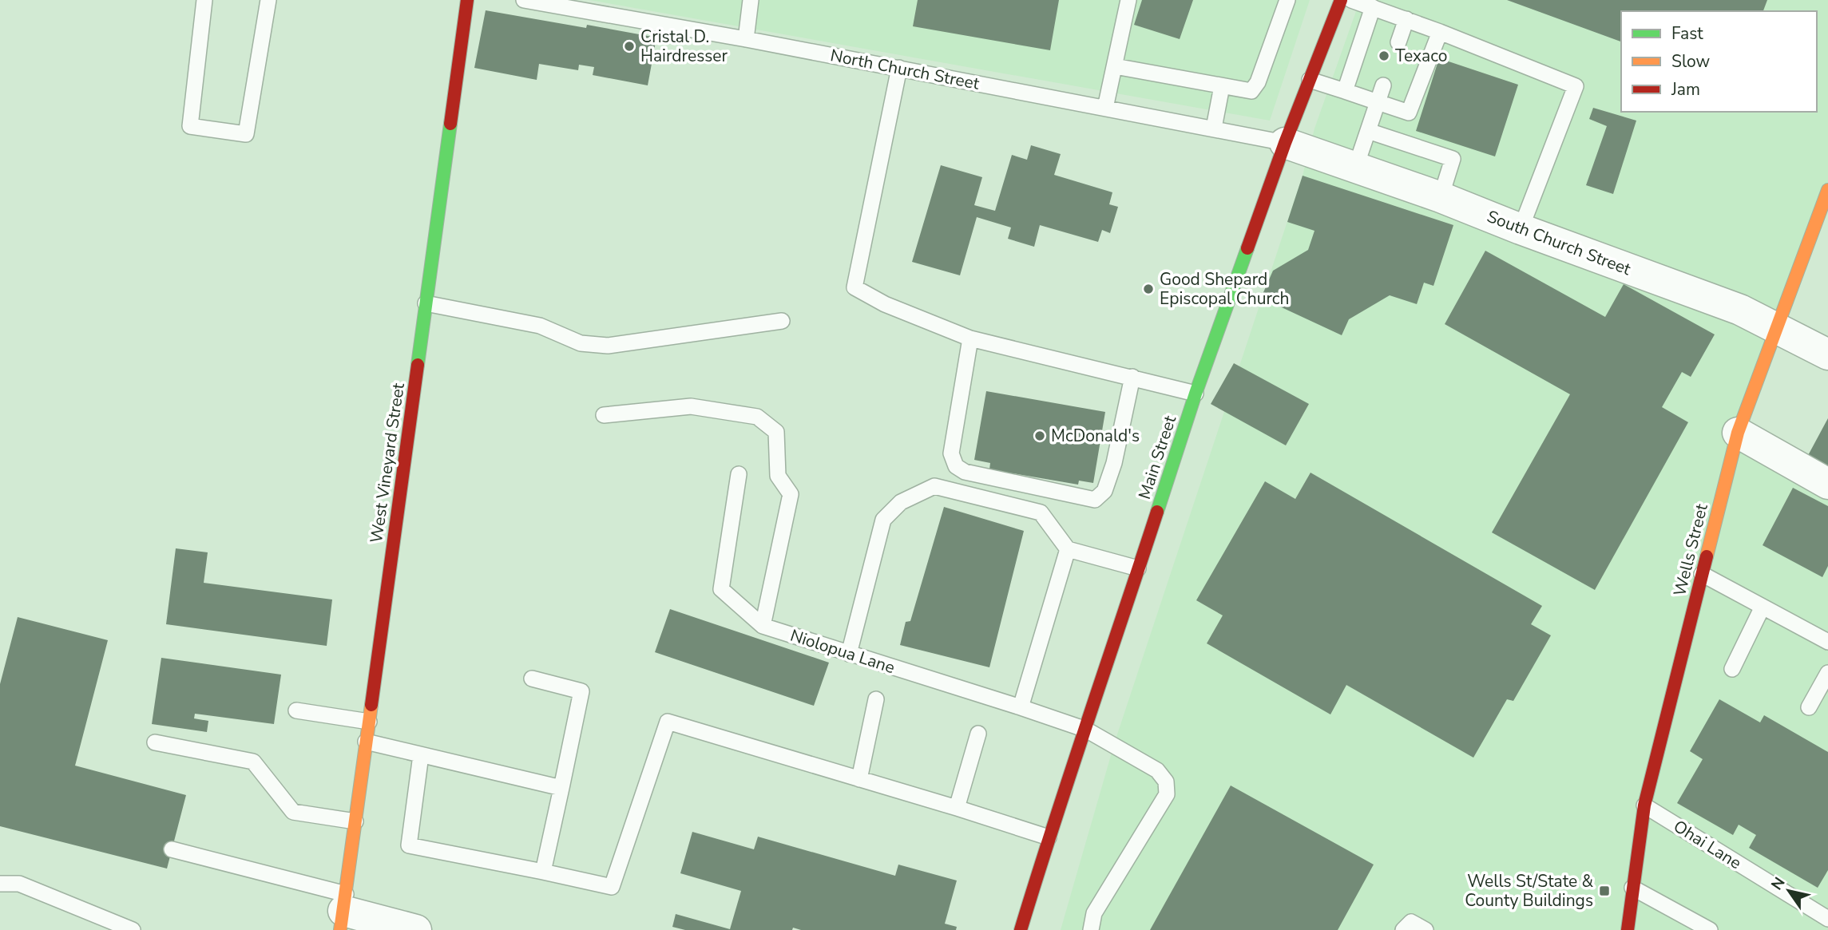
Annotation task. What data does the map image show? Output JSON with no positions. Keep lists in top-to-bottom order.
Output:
{
  "streets": {
    "street": [
      "South Church Street",
      "Main Street",
      "West Vineyard Street",
      "Wells Street"
    ],
    "lane": ["North Church Street", "Niolopua Lane", "Ohai Lane"]
  },
  "crossings": [
    ["North Church Street", "South Church Street"],
    ["North Church Street", "Main Street"],
    ["South Church Street", "Main Street"],
    ["South Church Street", "Wells Street"],
    ["Main Street", "Niolopua Lane"],
    ["Wells Street", "Ohai Lane"]
  ],
  "places": {
    "other": [
      "Cristal D. Hairdresser",
      "Texaco",
      "Good Shepard Episcopal Church",
      "McDonald's"
    ],
    "transit": ["Wells St/State & County Buildings"]
  },
  "legend": ["Fast", "Slow", "Jam"],
  "north": "top left"
}
